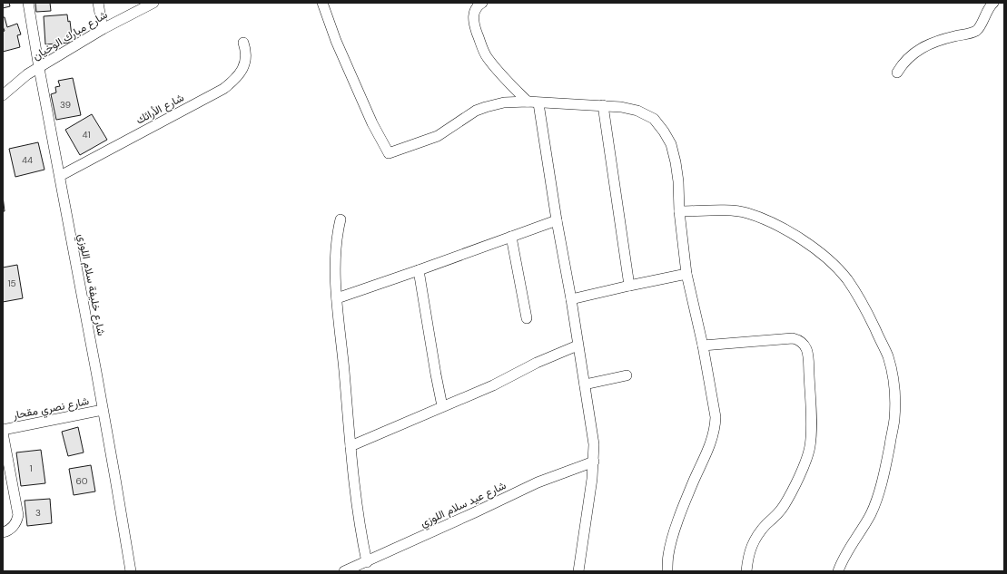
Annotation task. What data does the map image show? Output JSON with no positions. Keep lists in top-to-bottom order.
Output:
{
  "streets": {
    "street": [
      "شارع مبارك الوخيان",
      "شارع الأرائك",
      "شارع خليفة سلام اللوزي",
      "شارع نصري مقحار",
      "شارع عيد سلام اللوزي"
    ]
  },
  "crossings": [
    ["شارع مبارك الوخيان", "شارع خليفة سلام اللوزي"],
    ["شارع الأرائك", "شارع خليفة سلام اللوزي"],
    ["شارع خليفة سلام اللوزي", "شارع نصري مقحار"]
  ],
  "house_numbers": [
    "39",
    "41",
    "44",
    "15",
    "1",
    "60",
    "3"
  ]
}
